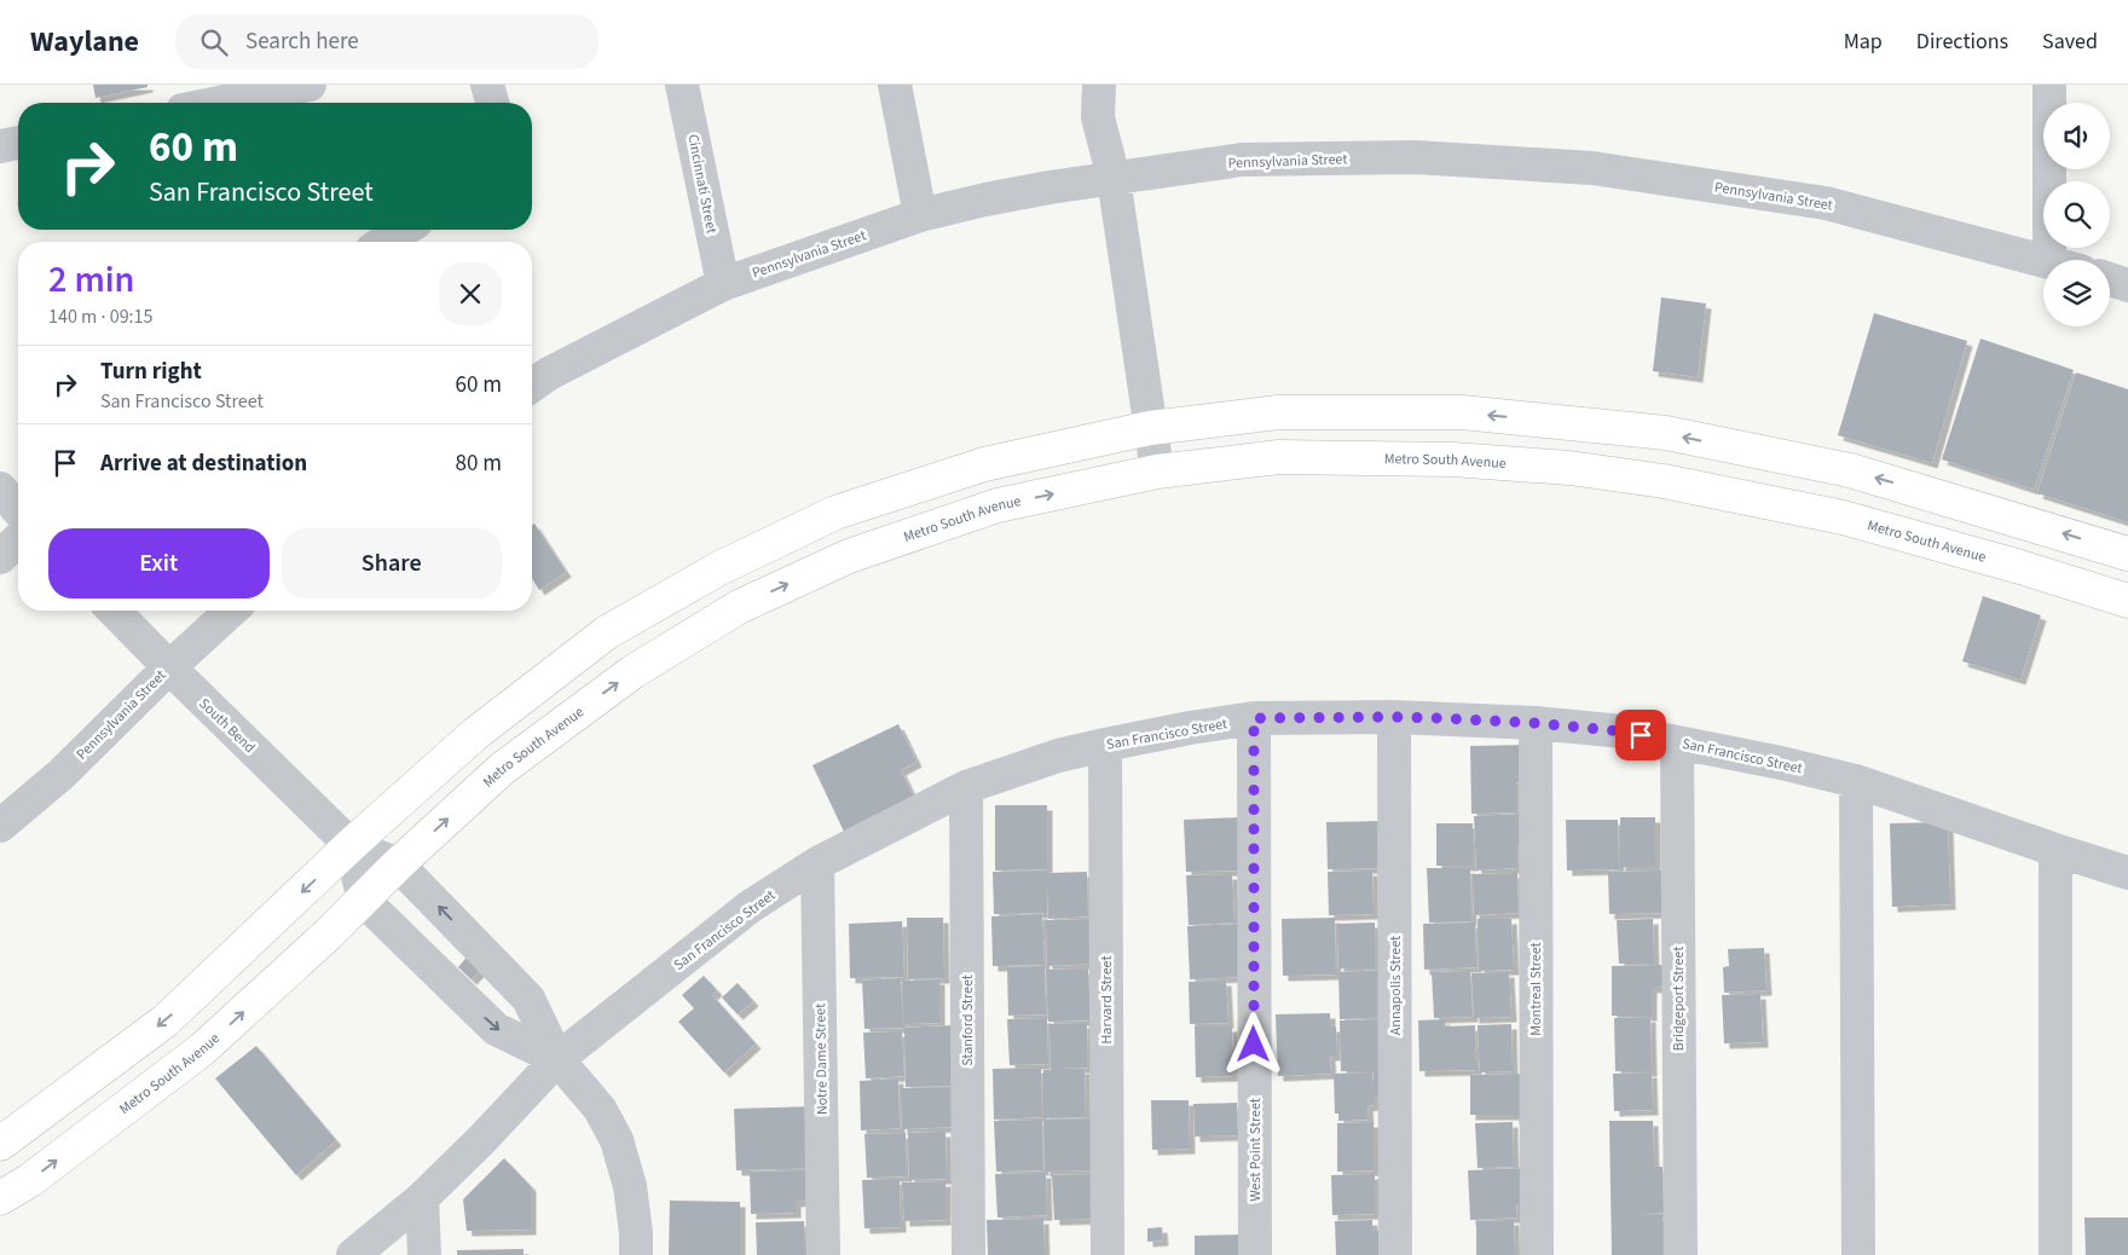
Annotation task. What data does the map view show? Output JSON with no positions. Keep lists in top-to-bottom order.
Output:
{
  "streets": {
    "street": [
      "Pennsylvania Street",
      "Cincinnati Street",
      "Metro South Avenue",
      "South Bend",
      "San Francisco Street",
      "Annapolis Street",
      "Montreal Street",
      "Bridgeport Street",
      "Harvard Street",
      "Stanford Street",
      "Notre Dame Street",
      "West Point Street"
    ]
  },
  "crossings": [
    ["Pennsylvania Street", "Cincinnati Street"],
    ["Pennsylvania Street", "South Bend"],
    ["San Francisco Street", "Annapolis Street"],
    ["San Francisco Street", "Montreal Street"],
    ["San Francisco Street", "Bridgeport Street"],
    ["San Francisco Street", "Harvard Street"],
    ["San Francisco Street", "Stanford Street"],
    ["San Francisco Street", "Notre Dame Street"],
    ["San Francisco Street", "West Point Street"]
  ],
  "page": {
    "header": "Waylane",
    "search": "Search here",
    "nav": ["Map", "Directions", "Saved"],
    "turn": ["60 m", "San Francisco Street"],
    "heading": ["2 min", "140 m · 09:15"],
    "list": [
      {
        "name": "Turn right",
        "note": "San Francisco Street",
        "value": "60 m"
      },
      {
        "name": "Arrive at destination",
        "value": "80 m"
      }
    ],
    "buttons": ["Exit", "Share"]
  }
}
